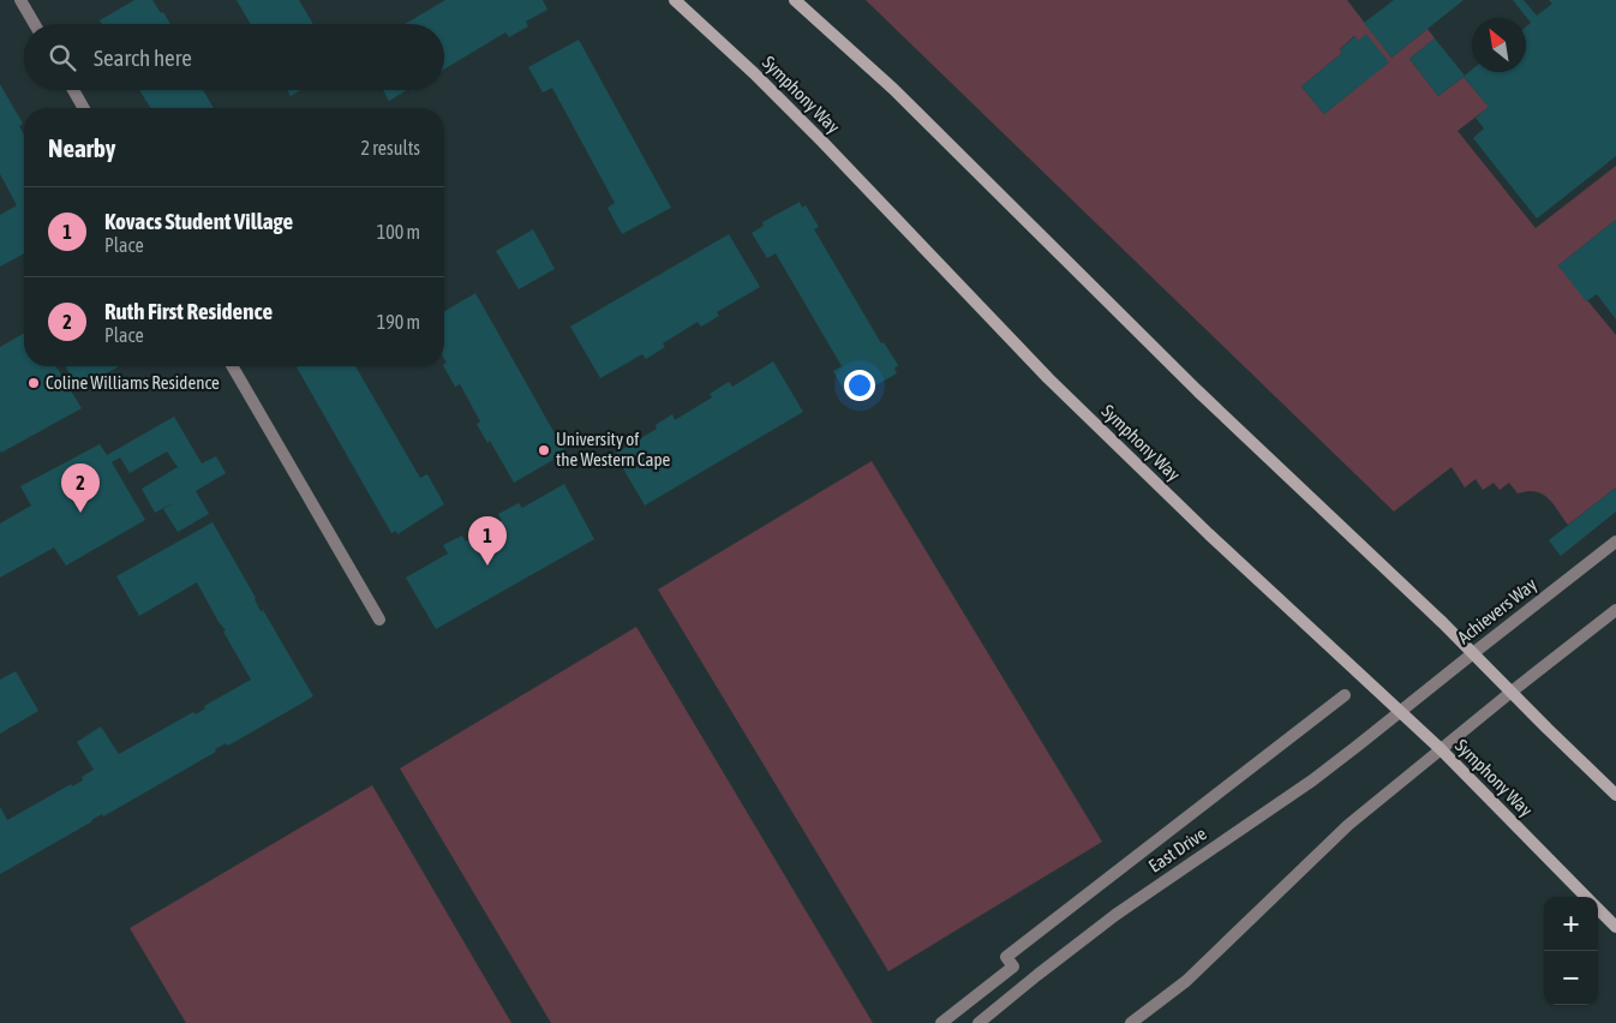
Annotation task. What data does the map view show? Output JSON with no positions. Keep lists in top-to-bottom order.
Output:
{
  "streets": {
    "main road": ["Symphony Way"],
    "street": ["Achievers Way", "East Drive"]
  },
  "crossings": [
    ["Symphony Way", "Achievers Way"],
    ["Symphony Way", "East Drive"],
    ["Achievers Way", "East Drive"]
  ],
  "places": ["Coline Williams Residence", "University of the Western Cape"],
  "north": "top left",
  "page": {
    "search": "Search here",
    "heading": ["Nearby", "2 results"],
    "list": [
      {
        "mark": "1",
        "name": "Kovacs Student Village",
        "note": "Place",
        "value": "100 m"
      },
      {
        "mark": "2",
        "name": "Ruth First Residence",
        "note": "Place",
        "value": "190 m"
      }
    ],
    "pins": ["2", "1"],
    "map_buttons": ["+", "−"]
  }
}
